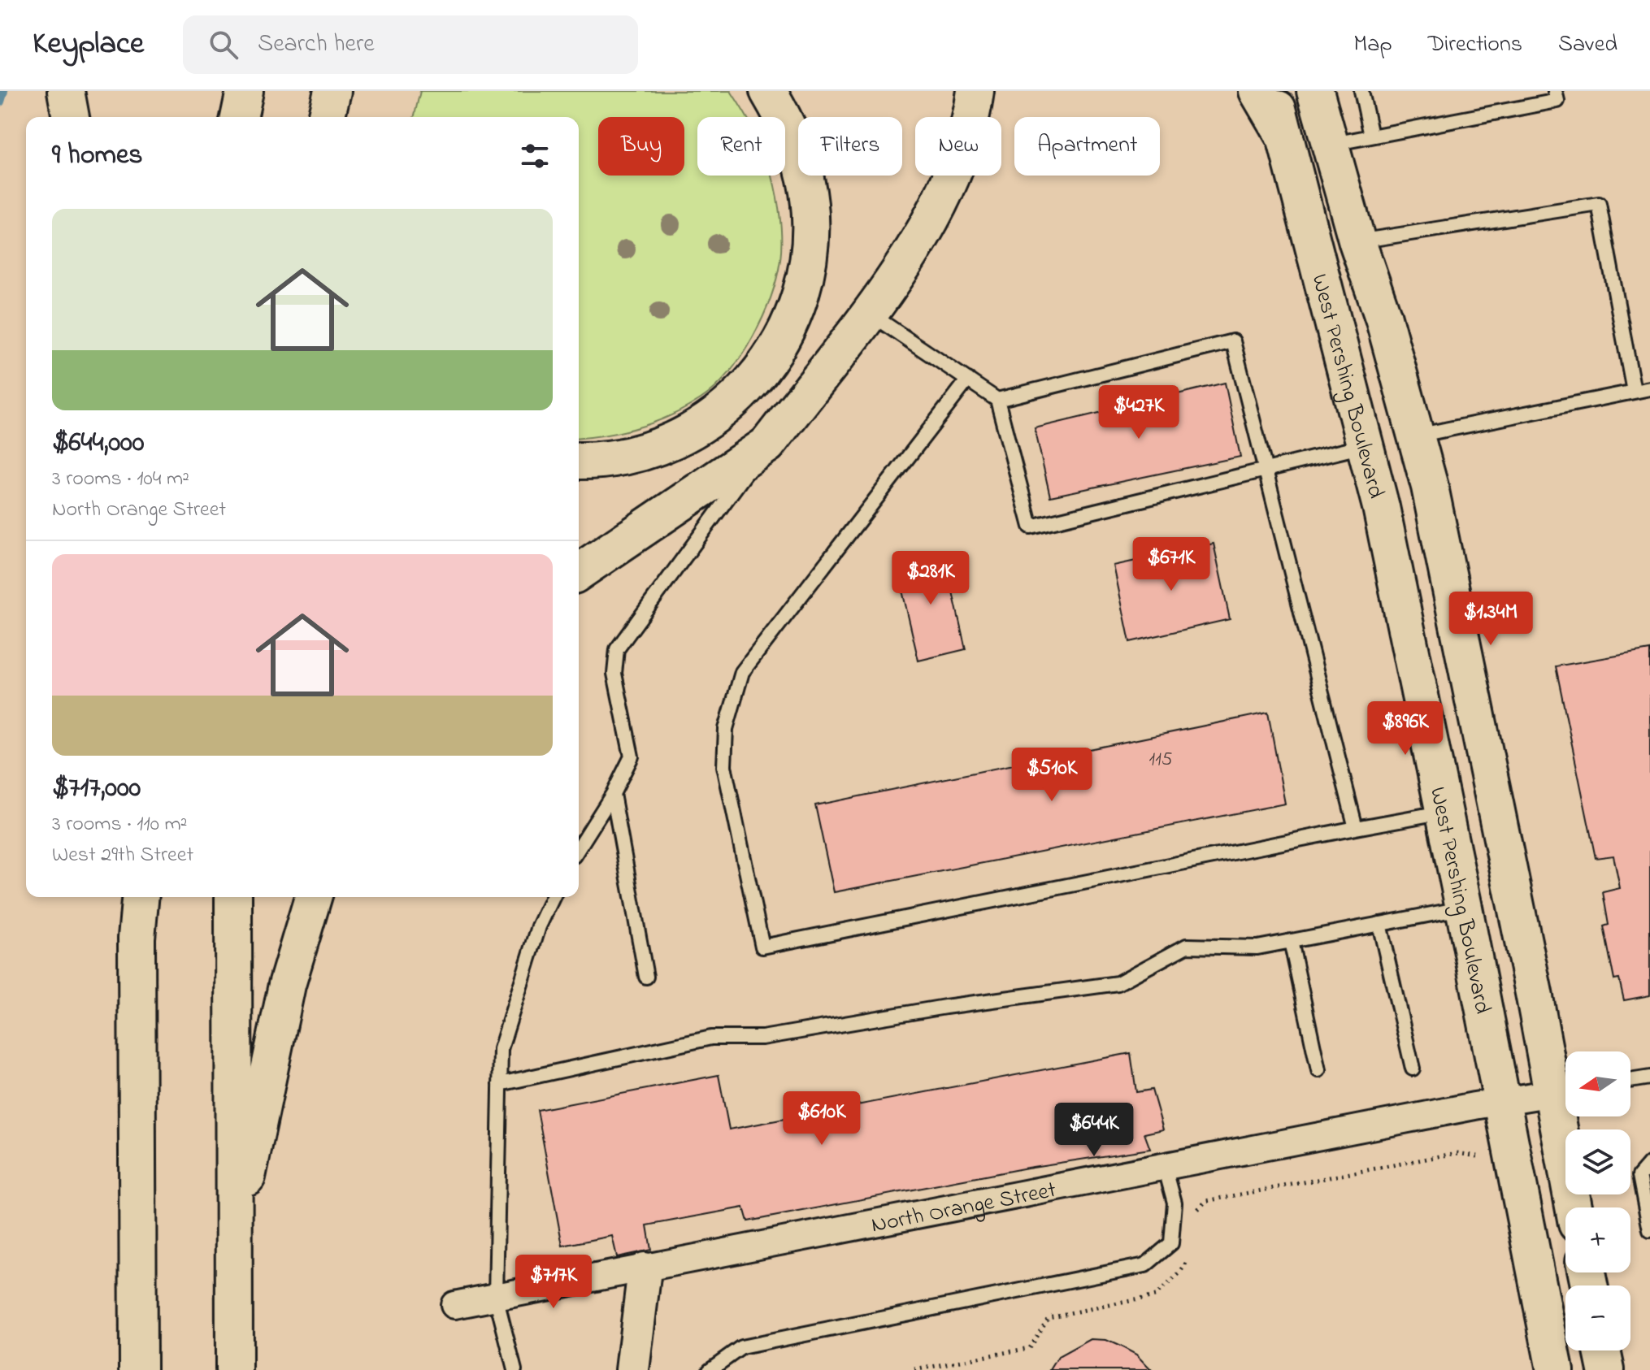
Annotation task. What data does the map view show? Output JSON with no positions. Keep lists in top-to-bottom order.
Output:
{
  "streets": {
    "main road": ["West Pershing Boulevard"],
    "street": ["North Orange Street"]
  },
  "crossings": [
    ["West Pershing Boulevard", "North Orange Street"]
  ],
  "house_numbers": ["115"],
  "north": "left",
  "page": {
    "header": "Keyplace",
    "search": "Search here",
    "nav": ["Map", "Directions", "Saved"],
    "chip": [
      "Buy",
      "Rent",
      "Filters",
      "New",
      "Apartment"
    ],
    "heading": "9 homes",
    "list": [
      {
        "name": "$644,000",
        "note": "3 rooms · 104 m² · North Orange Street"
      },
      {
        "name": "$717,000",
        "note": "3 rooms · 110 m² · West 29th Street"
      }
    ],
    "price": [
      "$427K",
      "$671K",
      "$281K",
      "$1.34M",
      "$896K",
      "$510K",
      "$610K",
      "$644K",
      "$717K"
    ],
    "map_buttons": ["+", "−"]
  }
}
